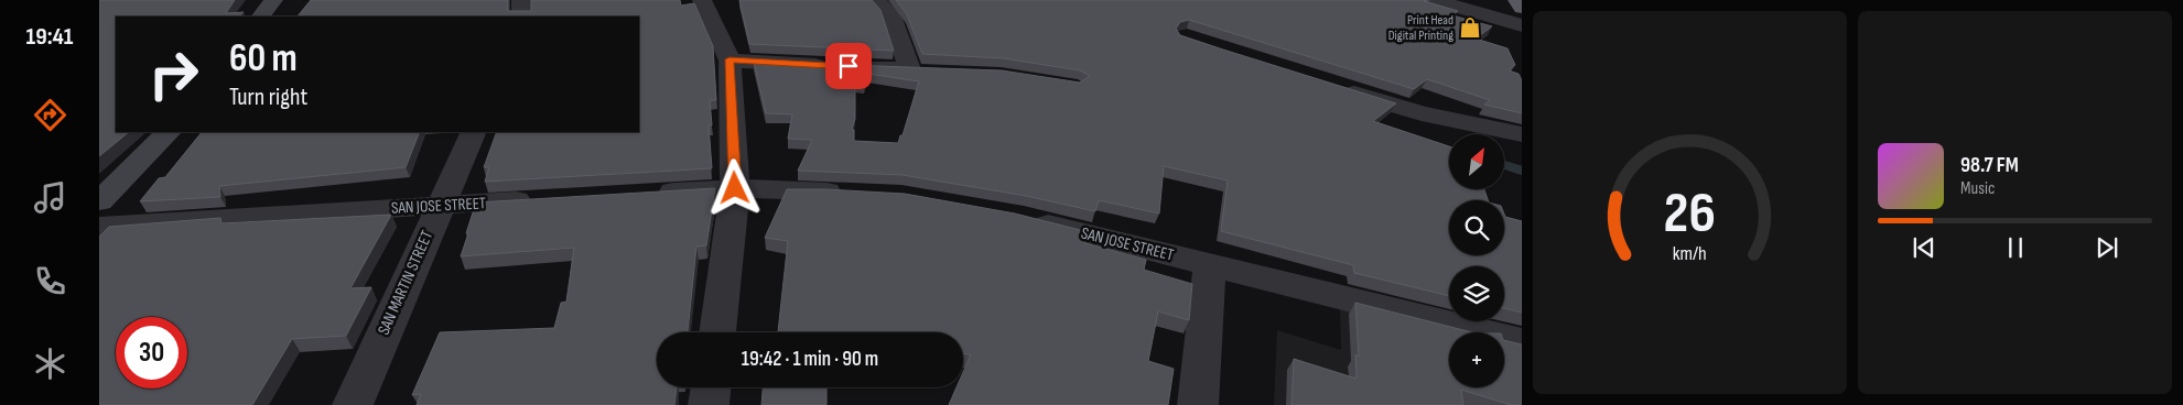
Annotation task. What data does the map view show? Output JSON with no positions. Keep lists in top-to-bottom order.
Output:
{
  "streets": {
    "street": ["SAN JOSE STREET", "SAN MARTIN STREET"]
  },
  "crossings": [
    ["SAN JOSE STREET", "SAN MARTIN STREET"]
  ],
  "places": {
    "shop": ["Print Head Digital Printing"]
  },
  "north": "top right",
  "page": {
    "tabs": "19:41",
    "turn": ["60 m", "Turn right"],
    "map_buttons": "+",
    "song": ["98.7 FM", "Music"],
    "limit": "30",
    "trip": "19:42 · 1 min · 90 m",
    "gauge": ["26", "km/h"]
  }
}
